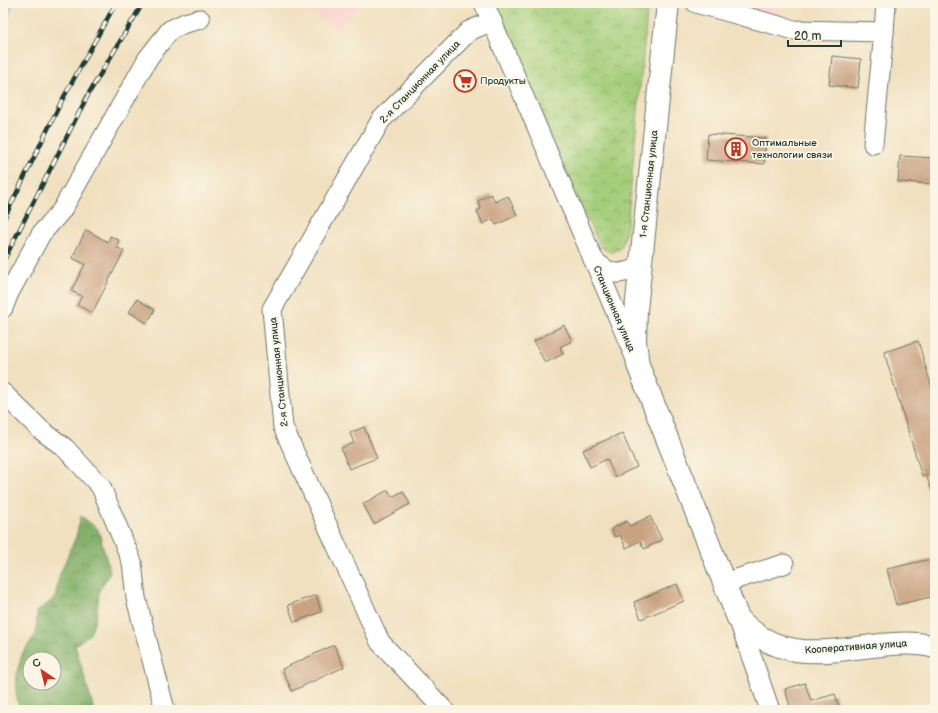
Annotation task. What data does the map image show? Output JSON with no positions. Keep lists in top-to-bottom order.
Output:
{
  "streets": {
    "main road": ["1-я Станционная улица", "Станционная улица", "Кооперативная улица"],
    "street": ["2-я Станционная улица"]
  },
  "crossings": [
    ["2-я Станционная улица", "Станционная улица"],
    ["1-я Станционная улица", "Станционная улица"],
    ["Станционная улица", "Кооперативная улица"]
  ],
  "places": {
    "supermarket": ["Продукты"],
    "building": ["Оптимальные технологии связи"]
  },
  "scale_bar": "20 m",
  "north": "top left"
}
